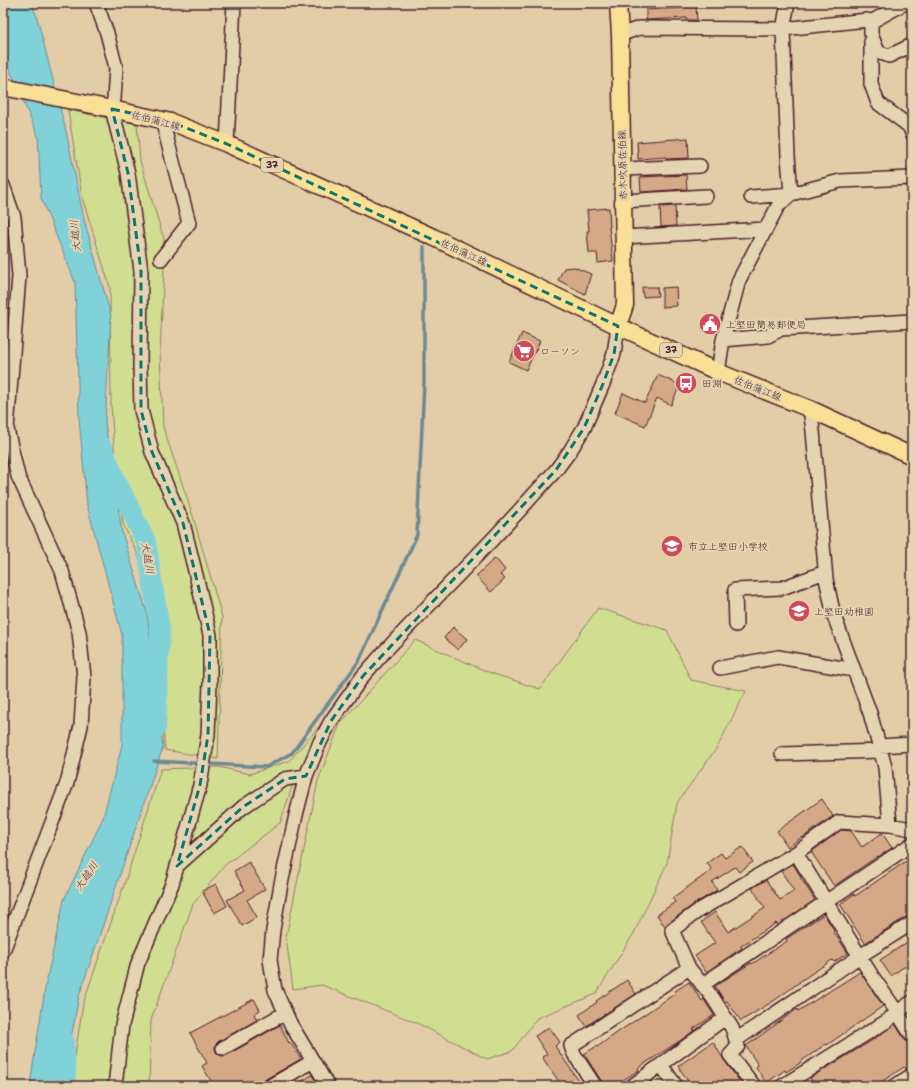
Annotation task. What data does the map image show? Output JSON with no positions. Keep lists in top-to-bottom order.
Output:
{
  "streets": {
    "main road": ["佐伯蒲江線", "37", "赤木吹原佐伯線"]
  },
  "crossings": [
    ["佐伯蒲江線", "赤木吹原佐伯線"]
  ],
  "water": ["大越川"],
  "places": {
    "public building": ["上堅田簡易郵便局"],
    "supermarket": ["ローソン"],
    "bus stop": ["田淵"],
    "school or university": ["市立上堅田小学校", "上堅田幼稚園"]
  }
}
